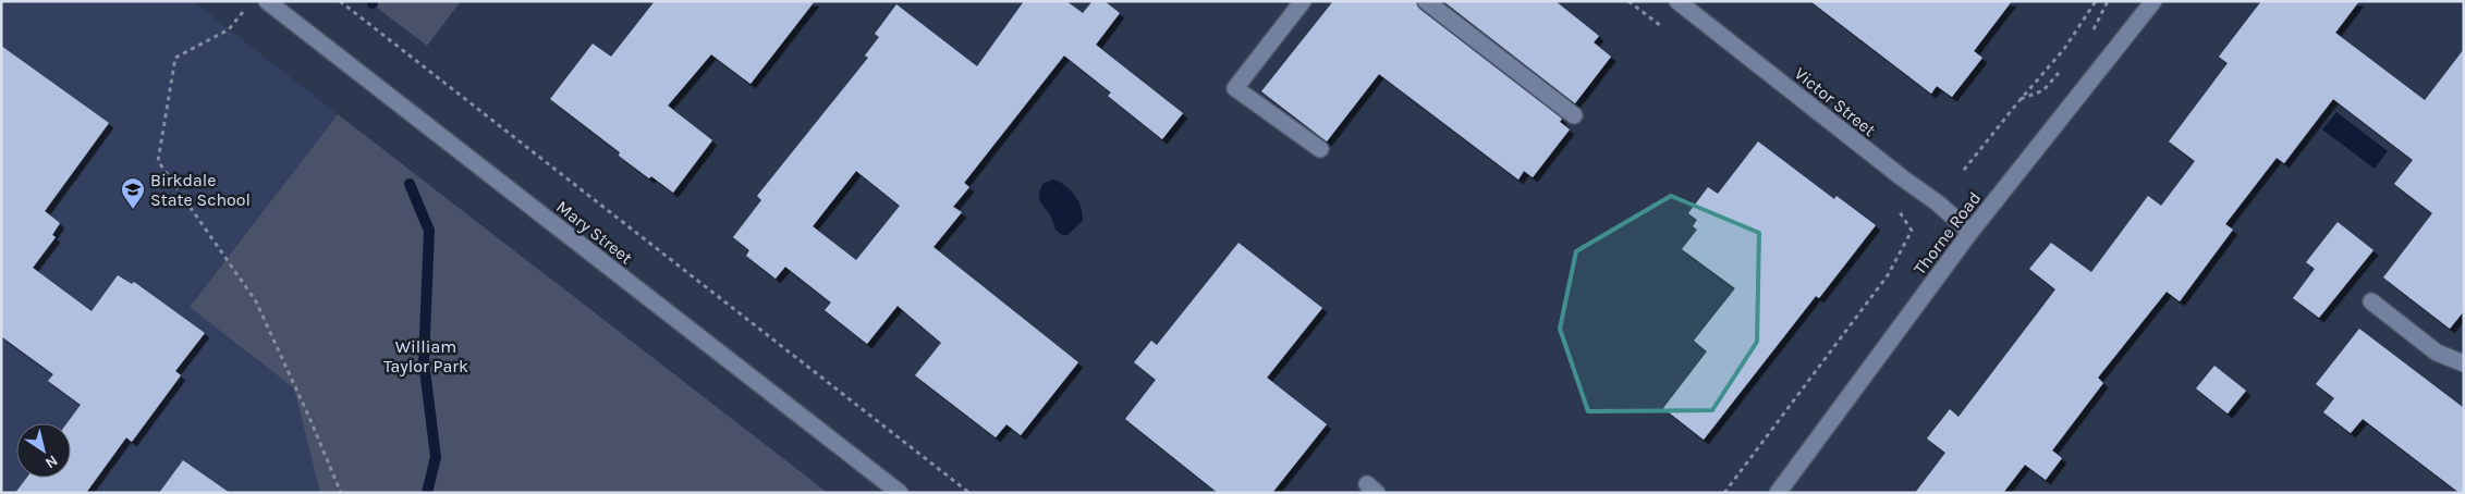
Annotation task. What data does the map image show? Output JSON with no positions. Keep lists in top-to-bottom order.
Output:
{
  "streets": {
    "street": ["Victor Street", "Mary Street", "Thorne Road"]
  },
  "crossings": [
    ["Victor Street", "Thorne Road"]
  ],
  "parks": ["William Taylor Park"],
  "places": {
    "school or university": ["Birkdale State School"]
  },
  "north": "bottom right"
}
